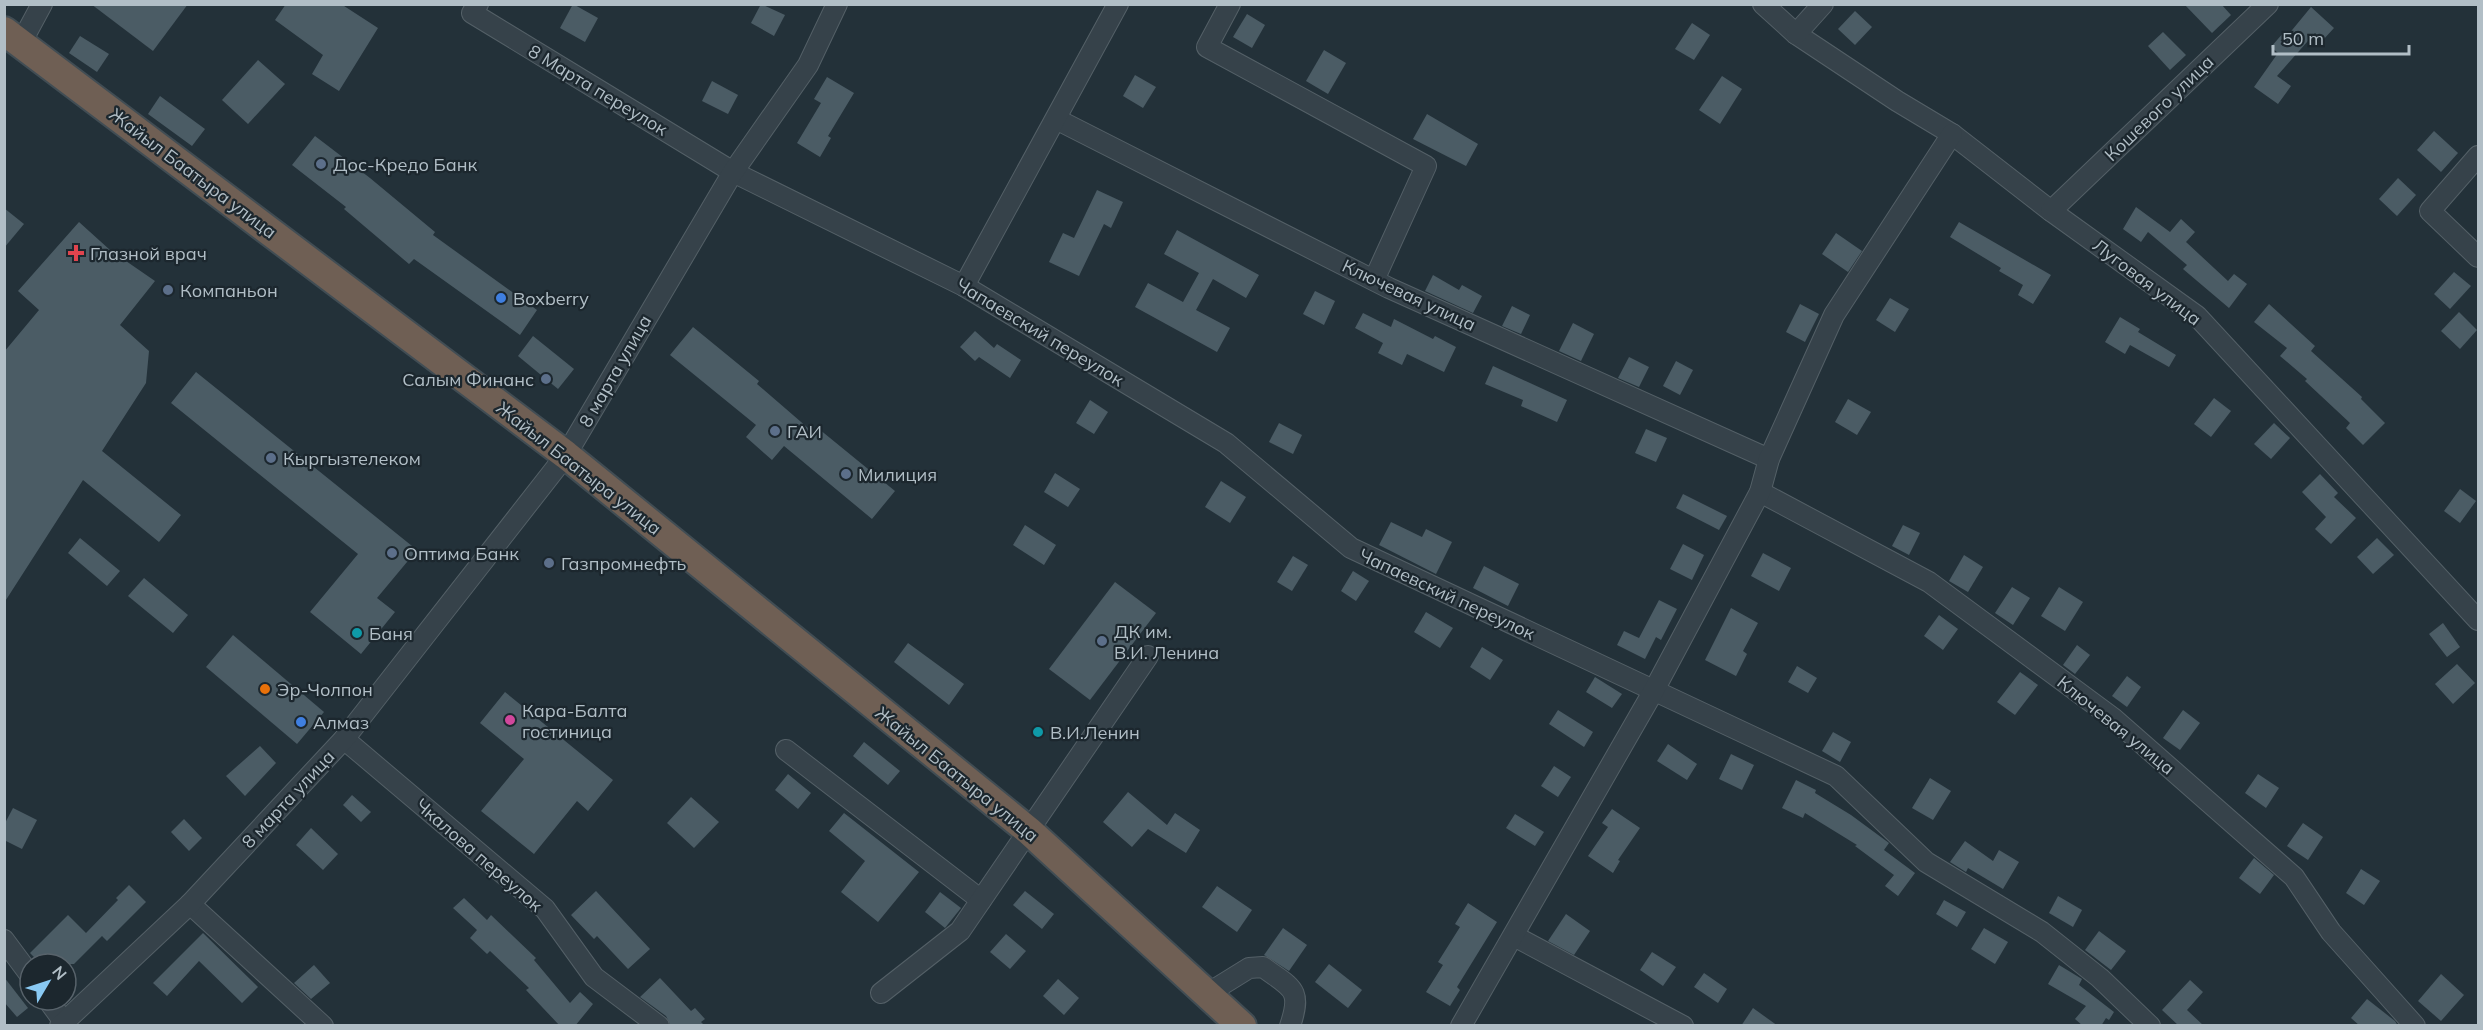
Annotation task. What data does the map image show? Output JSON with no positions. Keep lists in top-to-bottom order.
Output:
{
  "streets": {
    "highway": ["Жайыл Баатыра улица"],
    "street": [
      "8 Марта переулок",
      "Кошевого улица",
      "Луговая улица",
      "Ключевая улица",
      "Чапаевский переулок",
      "8 марта улица",
      "Чкалова переулок"
    ]
  },
  "crossings": [
    ["8 Марта переулок", "Чапаевский переулок"],
    ["8 Марта переулок", "8 марта улица"],
    ["Кошевого улица", "Луговая улица"],
    ["Жайыл Баатыра улица", "8 марта улица"],
    ["Чапаевский переулок", "8 марта улица"],
    ["8 марта улица", "Чкалова переулок"]
  ],
  "places": {
    "other": [
      "Дос-Кредо Банк",
      "Компаньон",
      "Boxberry",
      "Салым Финанс",
      "ГАИ",
      "Кыргызтелеком",
      "Милиция",
      "Оптима Банк",
      "Газпромнефть",
      "Баня",
      "ДК им. В.И. Ленина",
      "Эр-Чолпон",
      "Кара-Балта гостиница",
      "Алмаз",
      "В.И.Ленин"
    ],
    "health": ["Глазной врач"]
  },
  "scale_bar": "50 m",
  "north": "top right"
}
